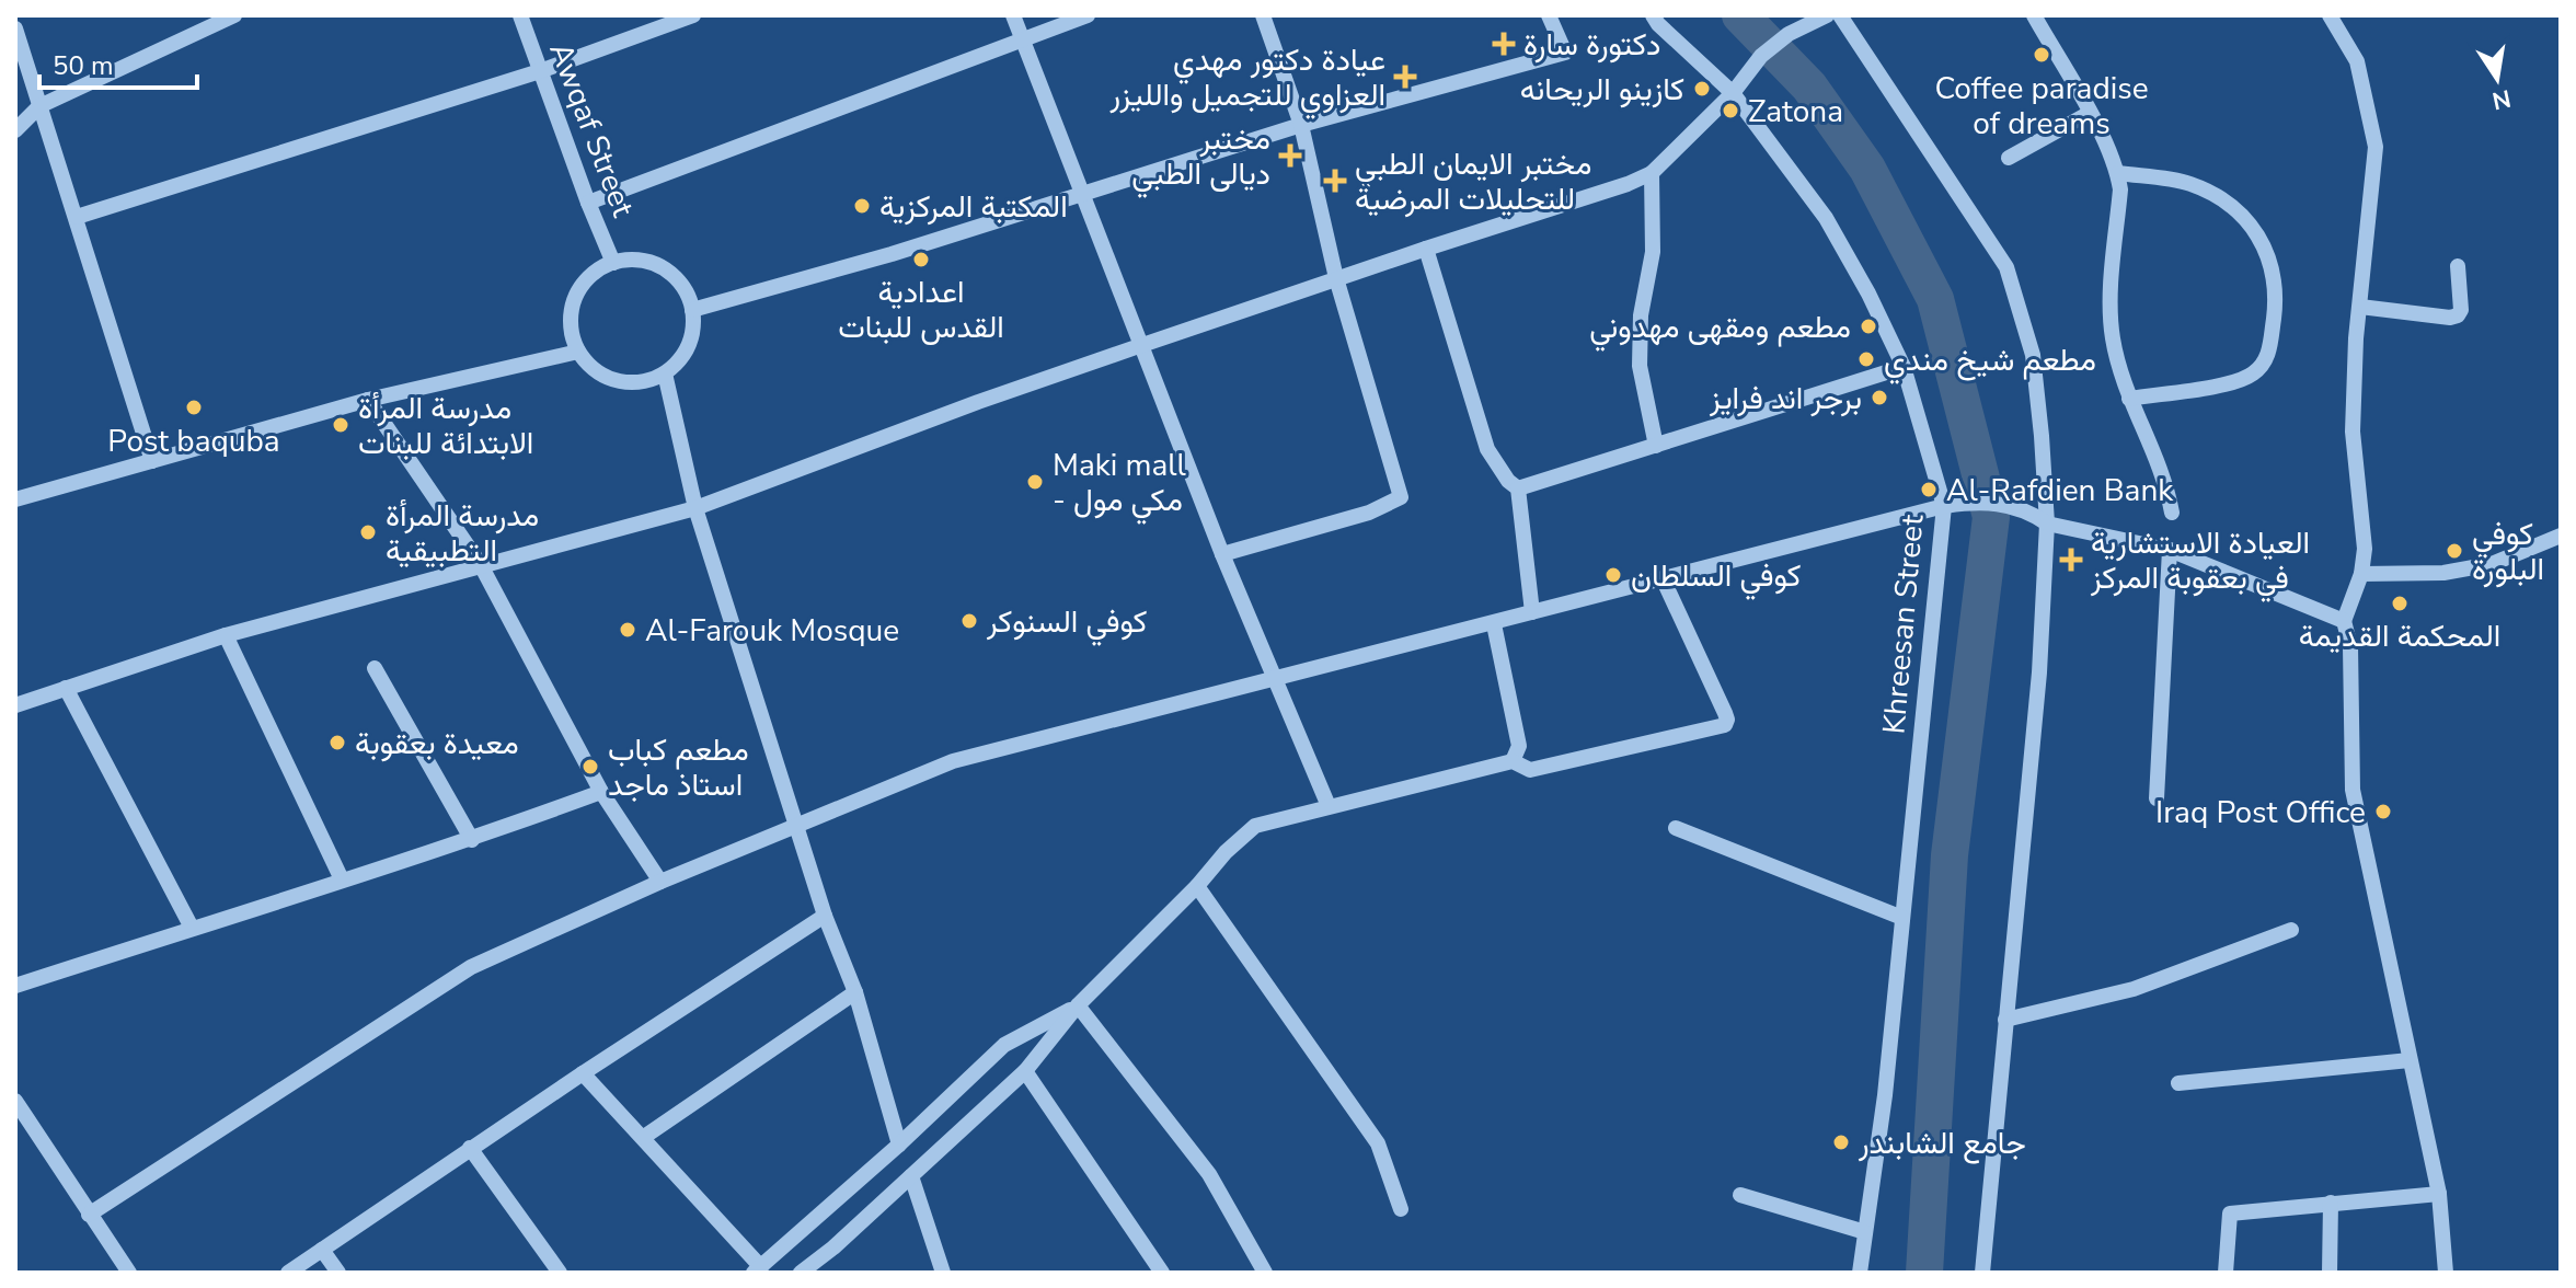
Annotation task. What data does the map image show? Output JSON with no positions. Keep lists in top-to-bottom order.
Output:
{
  "streets": {
    "street": ["Awqaf Street", "Khreesan Street"]
  },
  "places": {
    "health": [
      "دكتورة سارة",
      "عيادة دكتور مهدي العزاوي للتجميل والليزر",
      "مختبر ديالى الطبي",
      "مختبر الايمان الطبي للتحليلات المرضية",
      "العيادة الاستشارية في بعقوبة المركز"
    ],
    "other": [
      "Coffee paradise of dreams",
      "كازينو الريحانه",
      "Zatona",
      "المكتبة المركزية",
      "اعدادية القدس للبنات",
      "مطعم ومقهى مهدوني",
      "مطعم شيخ مندي",
      "برجر اند فرايز",
      "Post baquba",
      "مدرسة المرأة الابتدائة للبنات",
      "Maki mall - مكي مول",
      "Al-Rafdien Bank",
      "مدرسة المرأة التطبيقية",
      "كوفي البلورة",
      "كوفي السلطان",
      "المحكمة القديمة",
      "كوفي السنوكر",
      "Al-Farouk Mosque",
      "معيدة بعقوبة",
      "مطعم كباب استاذ ماجد",
      "Iraq Post Office",
      "جامع الشابندر"
    ]
  },
  "scale_bar": "50 m",
  "north": "bottom"
}
